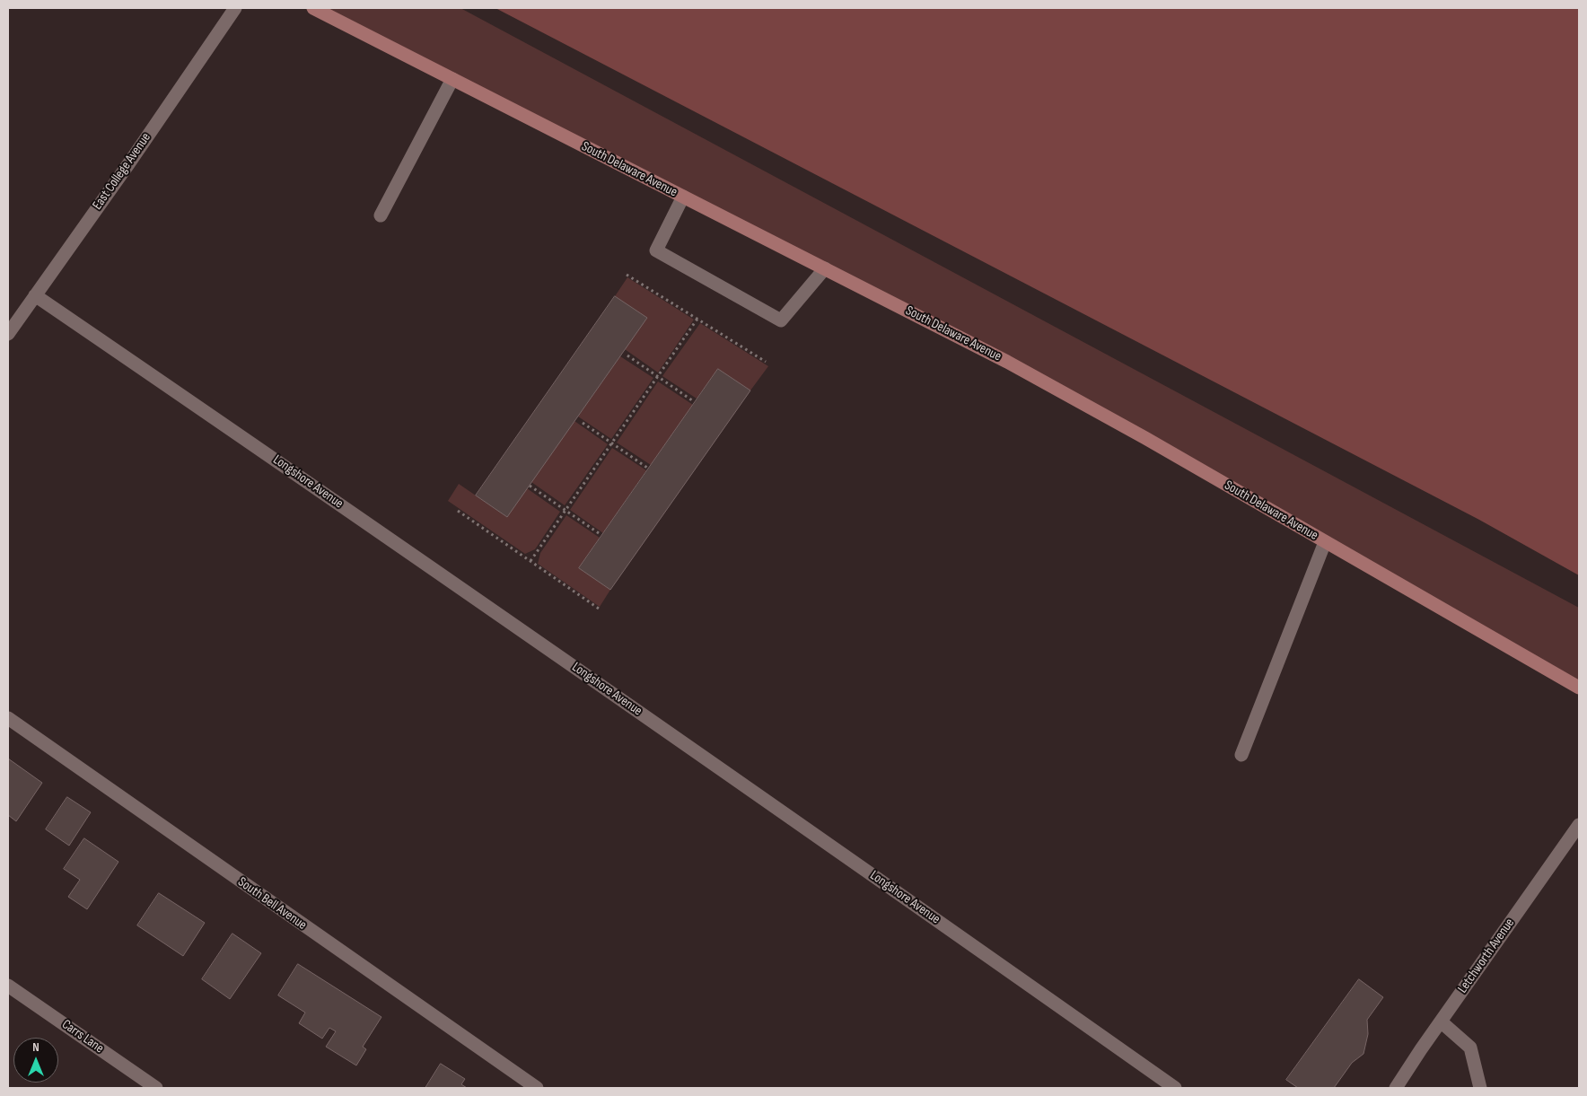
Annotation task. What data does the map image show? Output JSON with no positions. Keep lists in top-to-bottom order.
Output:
{
  "streets": {
    "main road": ["South Delaware Avenue"],
    "street": [
      "East College Avenue",
      "Longshore Avenue",
      "South Bell Avenue",
      "Letchworth Avenue",
      "Carrs Lane"
    ]
  },
  "crossings": [
    ["East College Avenue", "Longshore Avenue"]
  ],
  "north": "top"
}
